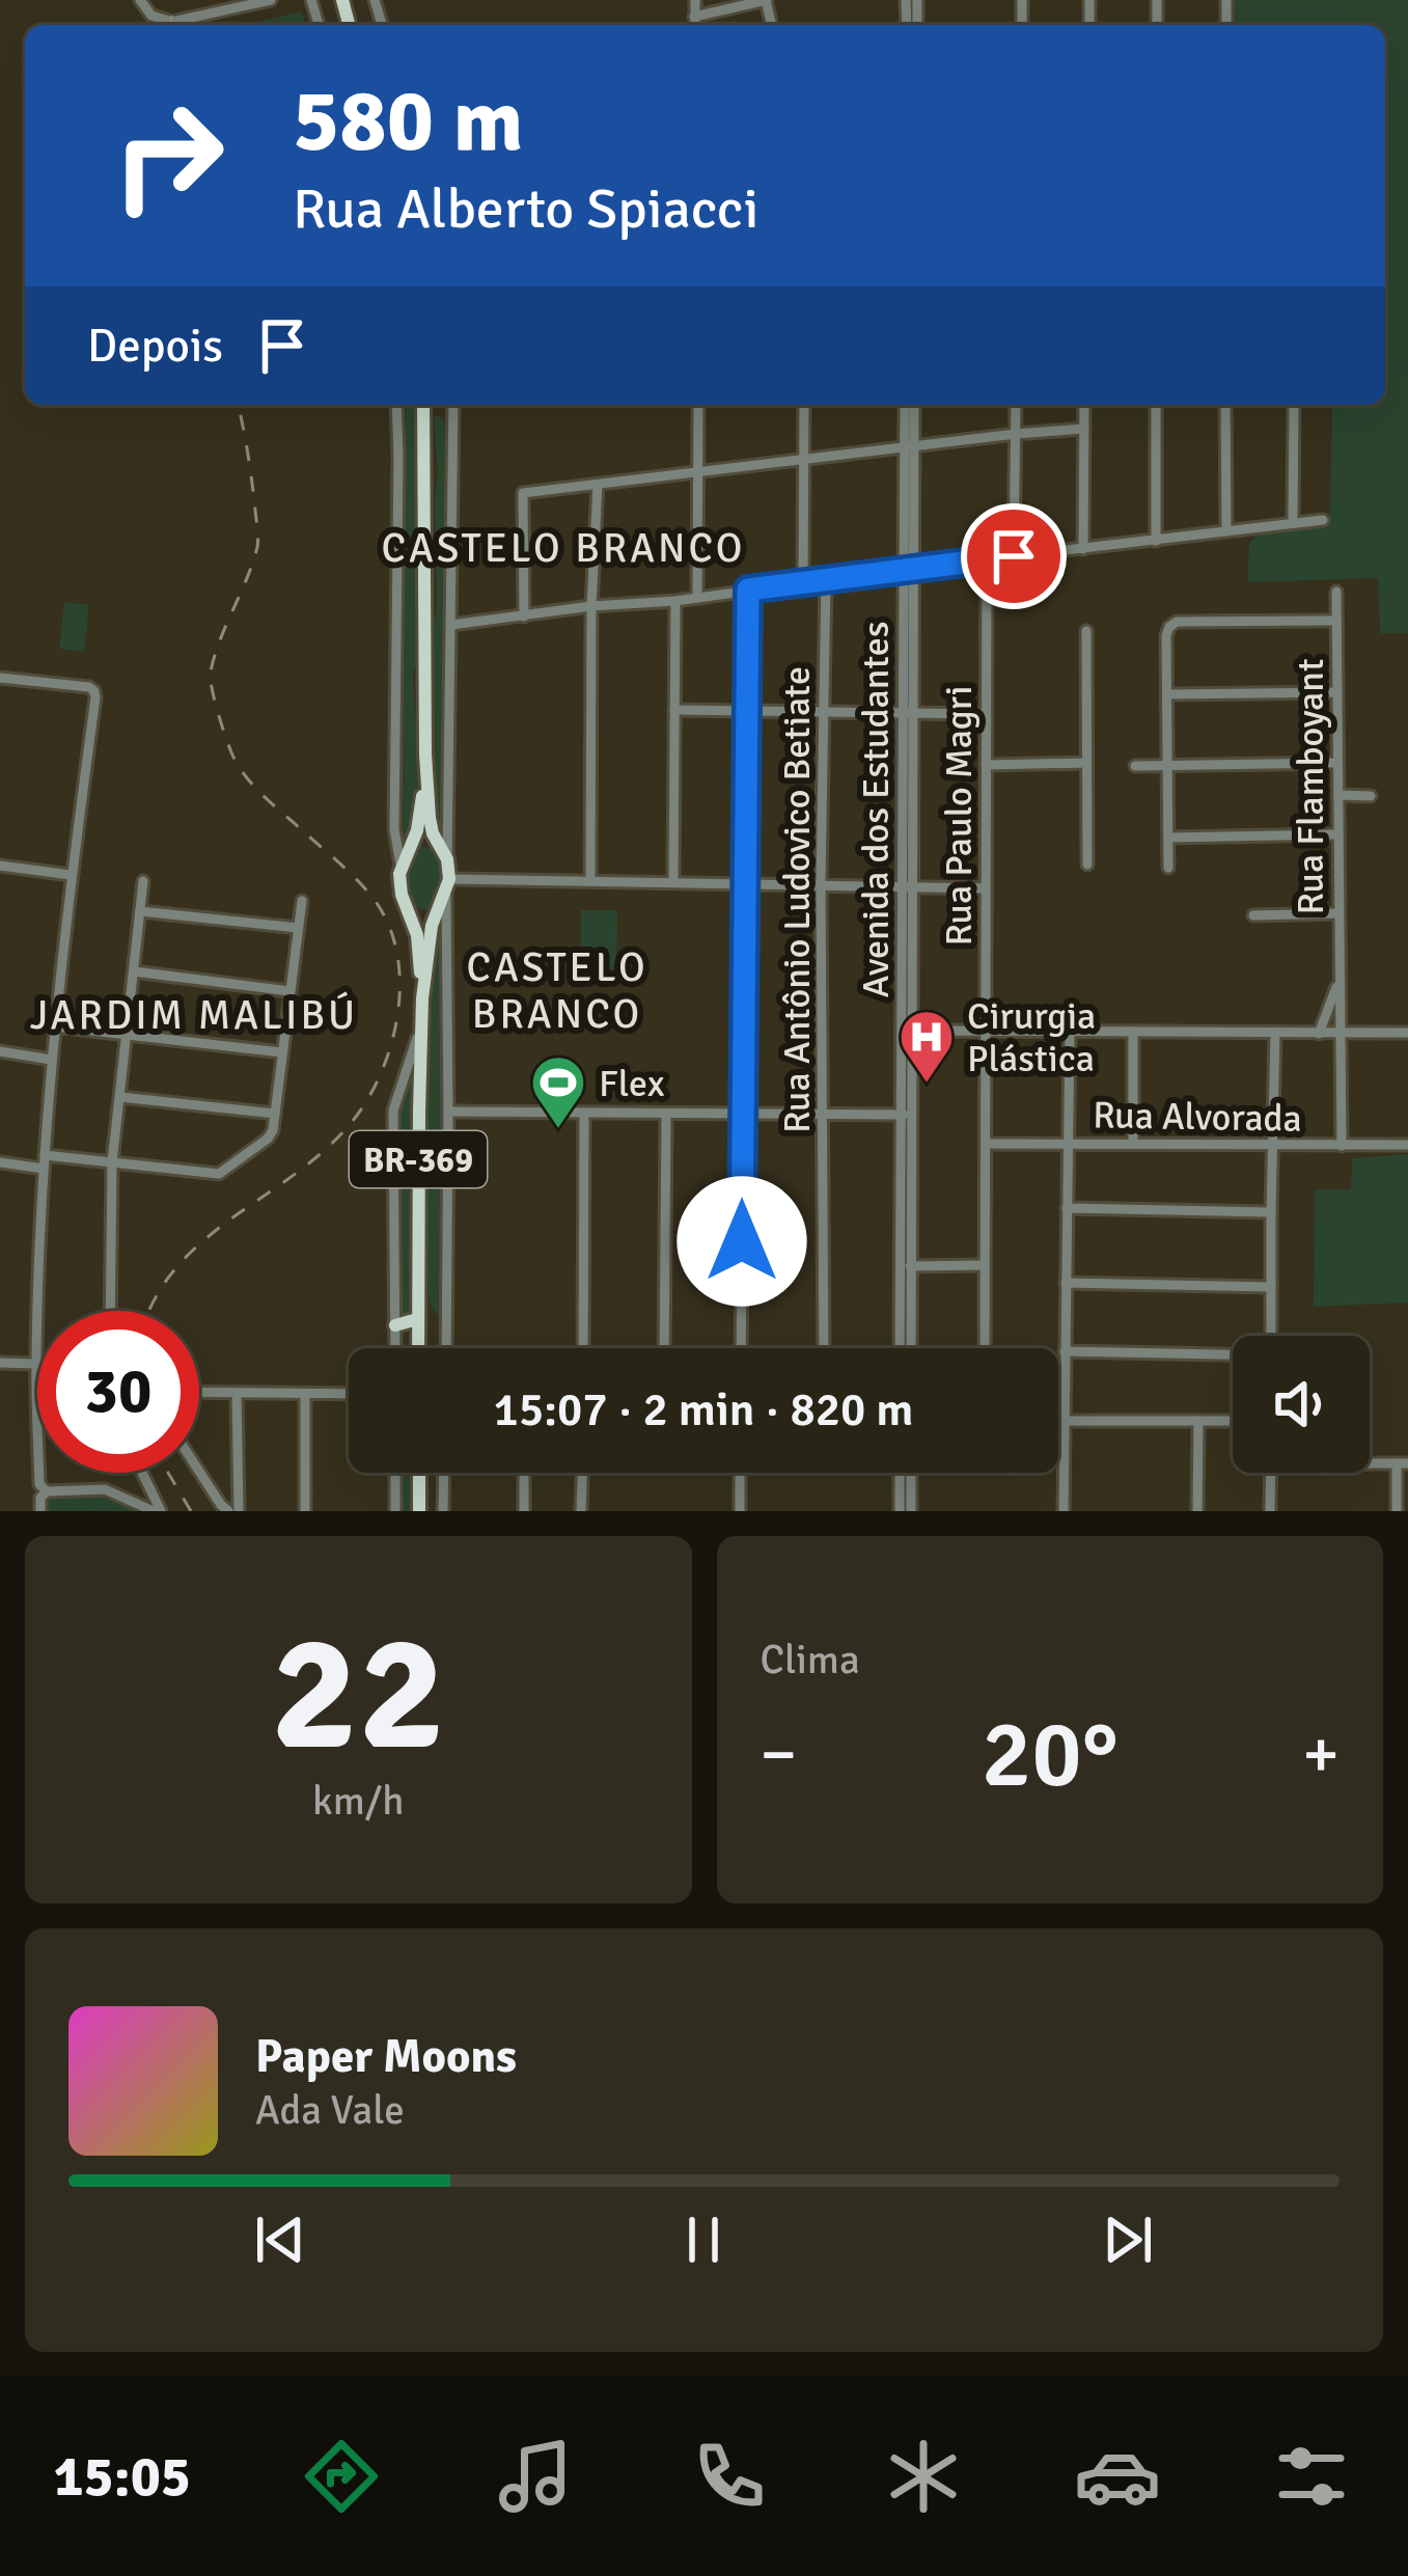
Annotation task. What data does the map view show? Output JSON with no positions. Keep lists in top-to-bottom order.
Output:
{
  "streets": {
    "main road": ["BR-369"],
    "street": [
      "Rua Flamboyant",
      "Avenida dos Estudantes",
      "Rua Paulo Magri",
      "Rua Antônio Ludovico Betiate",
      "Rua Alvorada"
    ]
  },
  "crossings": [
    ["Rua Paulo Magri", "Rua Alvorada"]
  ],
  "districts": ["CASTELO BRANCO", "CASTELO BRANCO", "JARDIM MALIBÚ"],
  "places": {
    "hospital": ["Cirurgia Plástica"],
    "sports": ["Flex"]
  },
  "page": {
    "turn": ["580 m", "Rua Alberto Spiacci"],
    "then": "Depois",
    "limit": "30",
    "trip": "15:07 · 2 min · 820 m",
    "tile": [
      ["22", "km/h"],
      "Clima"
    ],
    "heat": ["−", "20°", "+"],
    "song": ["Paper Moons", "Ada Vale"],
    "tabs": "15:05"
  }
}
